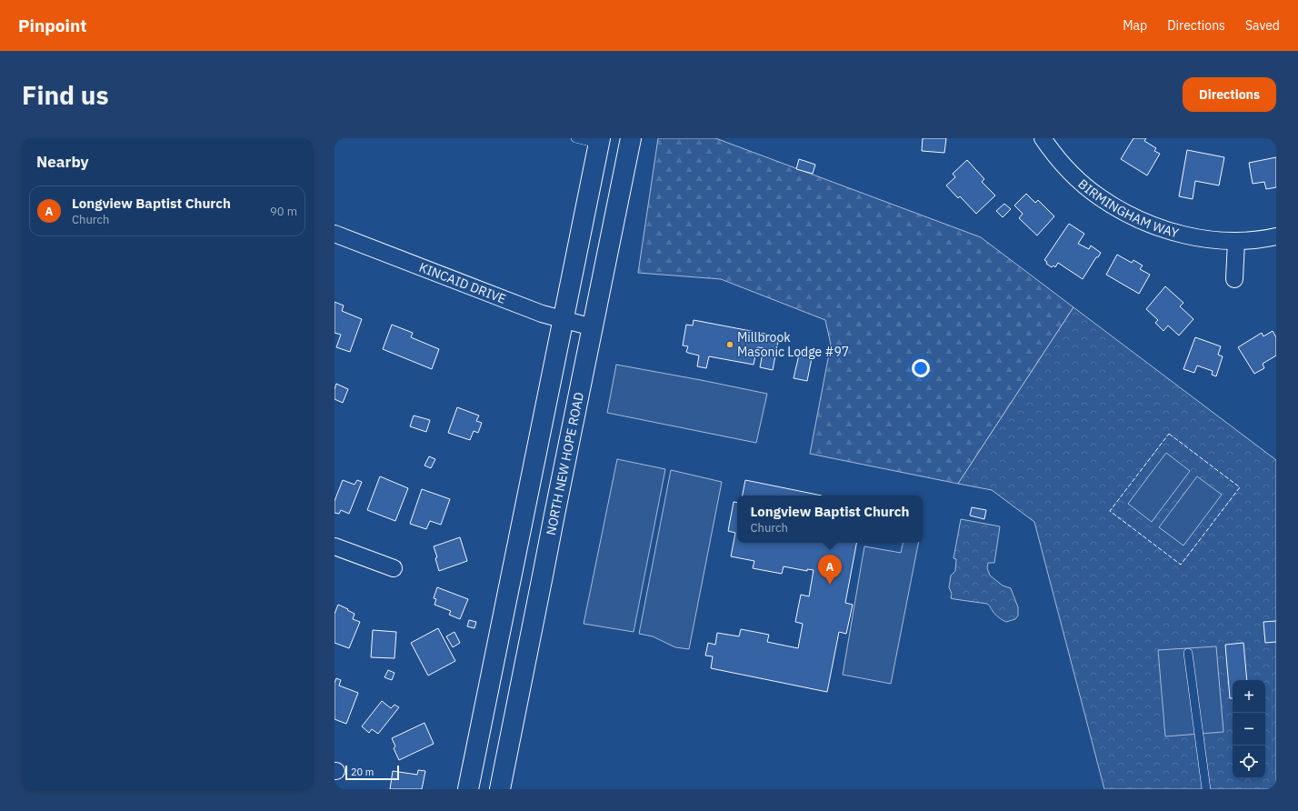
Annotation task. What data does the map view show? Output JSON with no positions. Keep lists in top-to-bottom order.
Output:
{
  "streets": {
    "main road": ["NORTH NEW HOPE ROAD"],
    "street": ["BIRMINGHAM WAY", "KINCAID DRIVE"]
  },
  "crossings": [
    ["KINCAID DRIVE", "NORTH NEW HOPE ROAD"]
  ],
  "places": ["Millbrook Masonic Lodge #97"],
  "scale_bar": "20 m",
  "page": {
    "header": "Pinpoint",
    "nav": ["Map", "Directions", "Saved"],
    "buttons": "Directions",
    "title": "Find us",
    "heading": "Nearby",
    "list": [
      {
        "mark": "A",
        "name": "Longview Baptist Church",
        "note": "Church",
        "value": "90 m"
      }
    ],
    "popup": ["Longview Baptist Church", "Church"],
    "pins": "A",
    "map_buttons": ["+", "−"],
    "scale": "20 m"
  }
}
